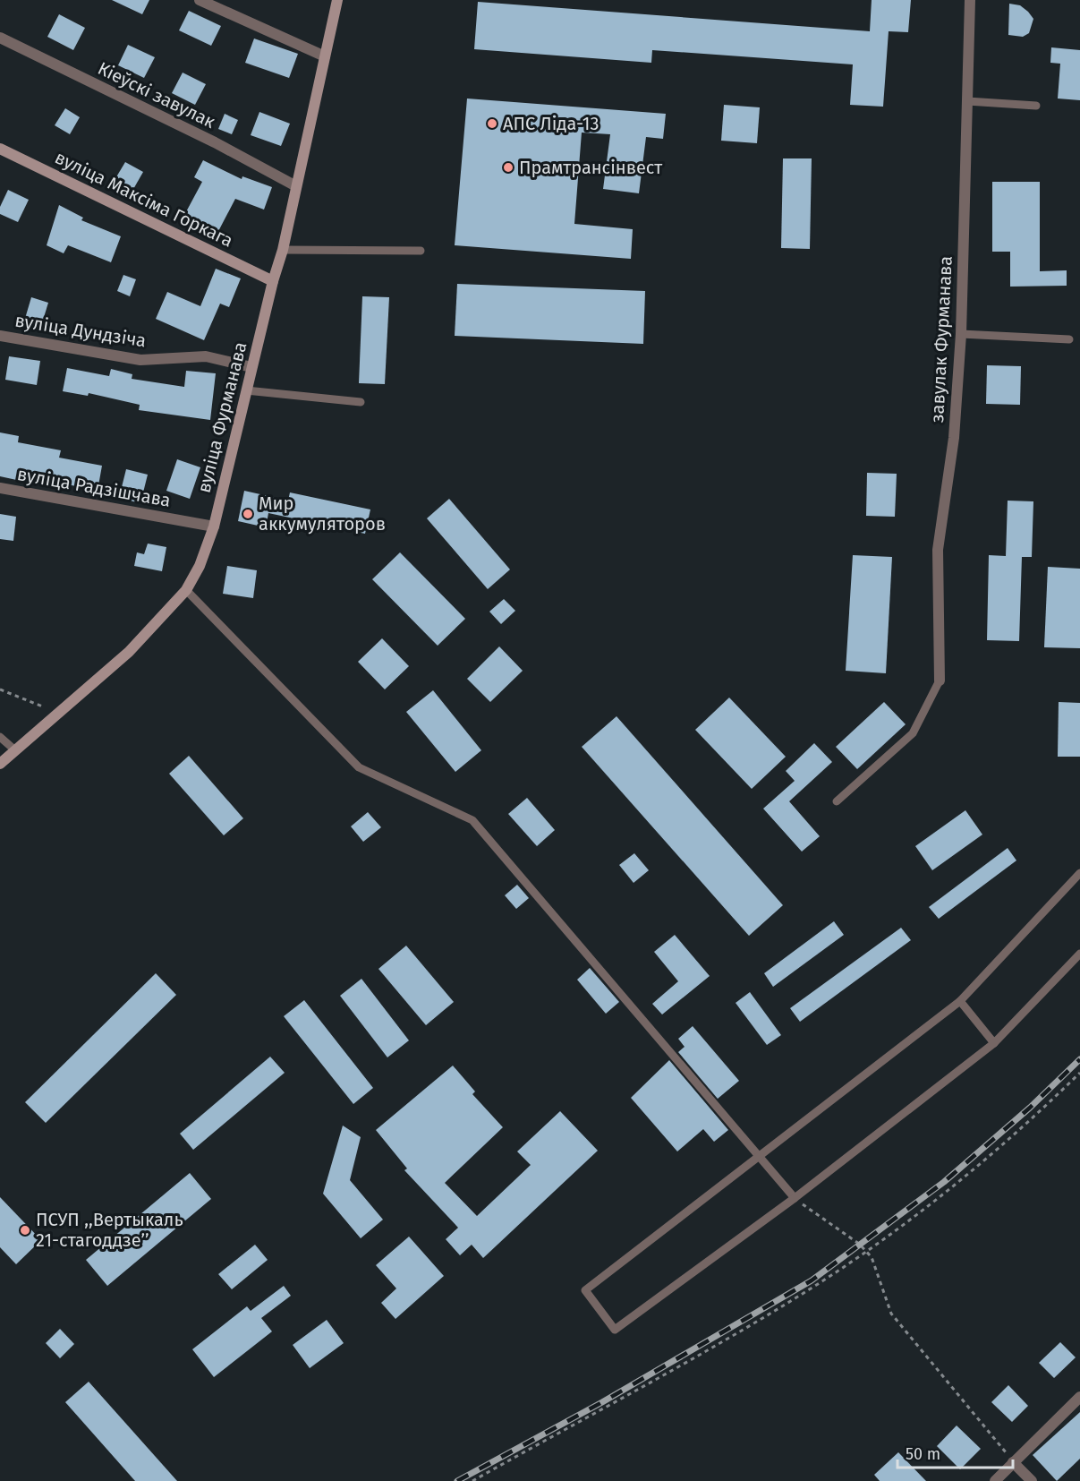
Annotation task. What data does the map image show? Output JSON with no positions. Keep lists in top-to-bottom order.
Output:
{
  "streets": {
    "street": [
      "Кіеўскі завулак",
      "вуліца Максіма Горкага",
      "вуліца Дундзіча",
      "завулак Фурманава",
      "вуліца Фурманава",
      "вуліца Радзішчава"
    ]
  },
  "crossings": [
    ["Кіеўскі завулак", "вуліца Фурманава"],
    ["вуліца Максіма Горкага", "вуліца Фурманава"],
    ["вуліца Дундзіча", "вуліца Фурманава"],
    ["вуліца Фурманава", "вуліца Радзішчава"]
  ],
  "places": [
    "АПС Ліда-13",
    "Прамтрансінвест",
    "Мир аккумуляторов",
    "ПСУП ,,Вертыкаль 21-стагоддзе’’"
  ],
  "scale_bar": "50 m"
}
